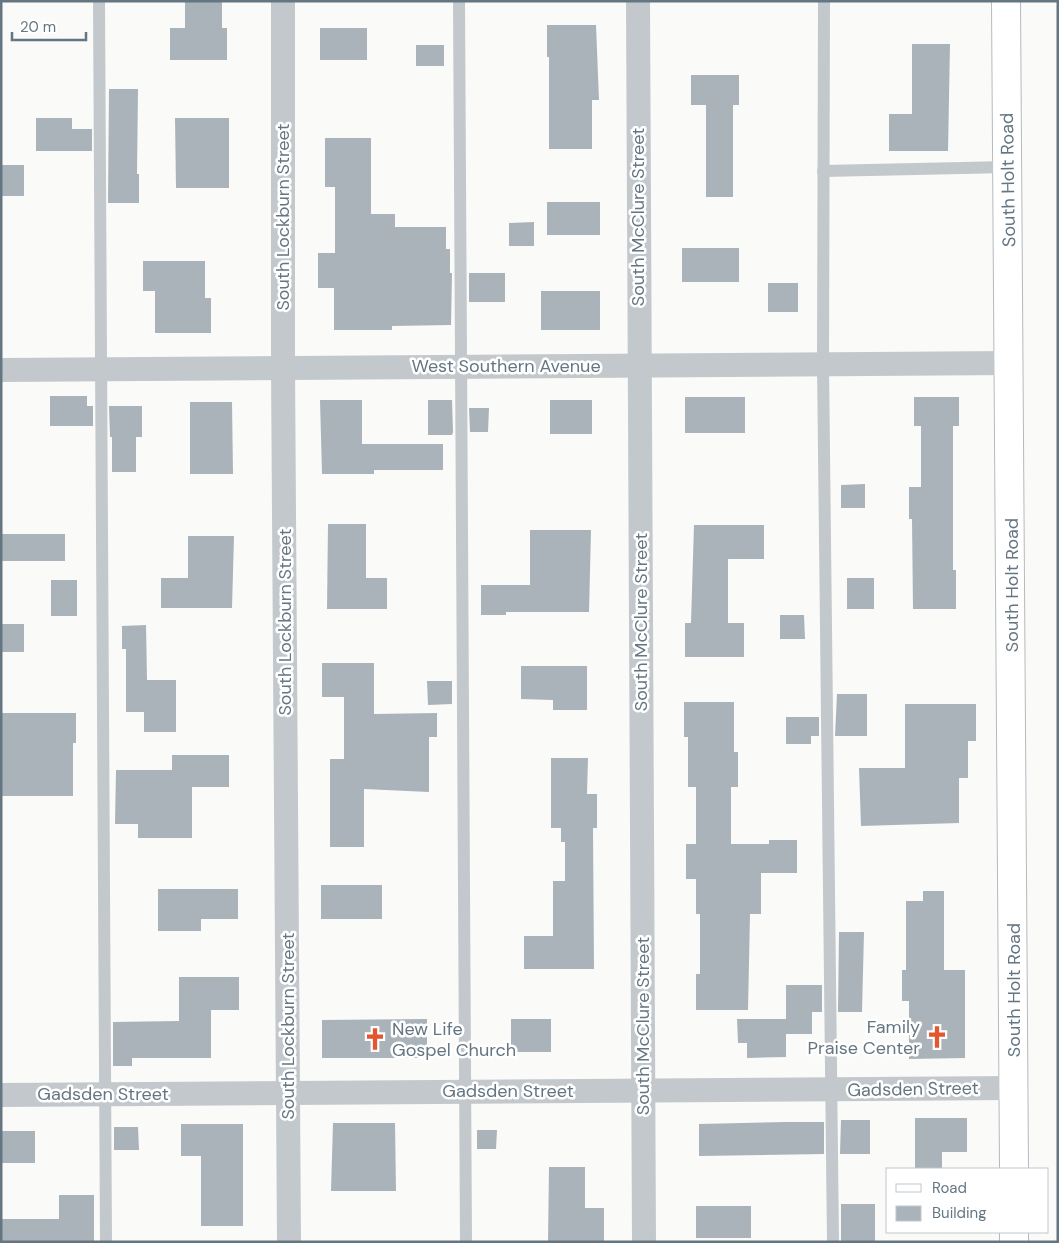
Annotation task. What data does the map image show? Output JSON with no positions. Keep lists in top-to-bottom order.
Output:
{
  "streets": {
    "main road": ["South Holt Road"],
    "street": [
      "South Lockburn Street",
      "South McClure Street",
      "West Southern Avenue",
      "Gadsden Street"
    ]
  },
  "crossings": [
    ["South Holt Road", "West Southern Avenue"],
    ["South Holt Road", "Gadsden Street"],
    ["South Lockburn Street", "West Southern Avenue"],
    ["South Lockburn Street", "Gadsden Street"],
    ["South McClure Street", "West Southern Avenue"],
    ["South McClure Street", "Gadsden Street"]
  ],
  "places": {
    "church": ["Family Praise Center", "New Life Gospel Church"]
  },
  "legend": ["Road", "Building"],
  "scale_bar": "20 m"
}
